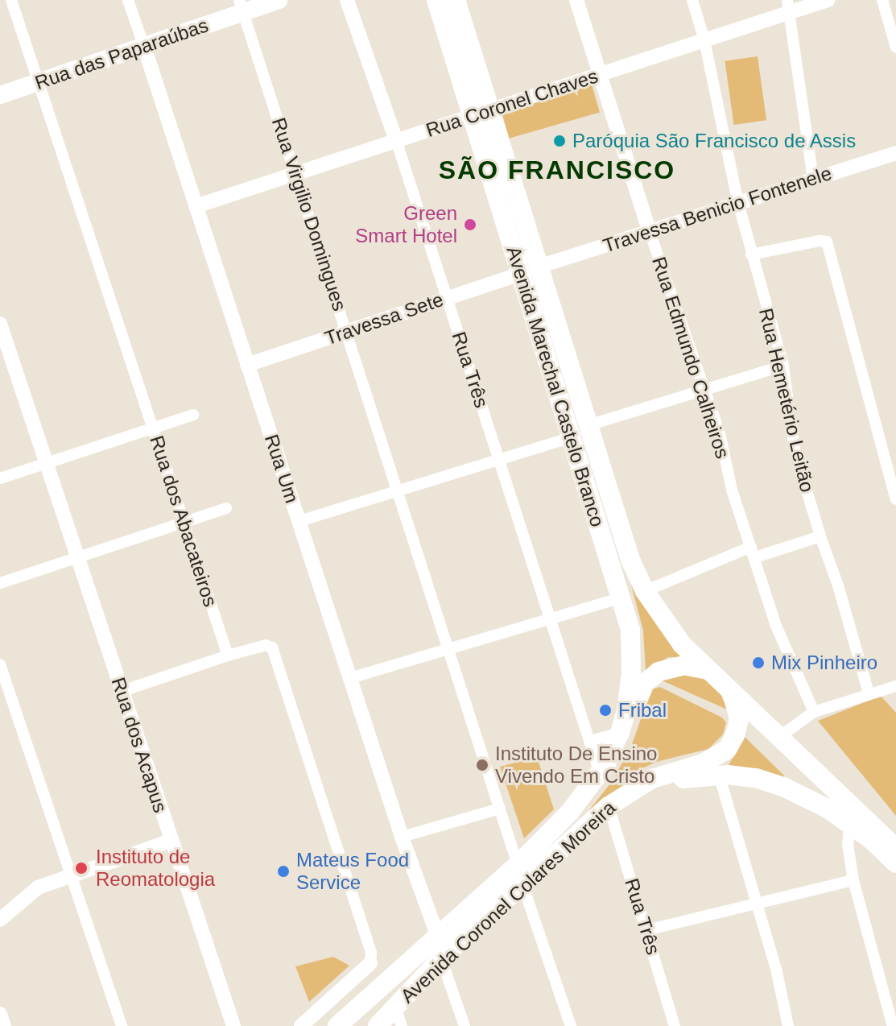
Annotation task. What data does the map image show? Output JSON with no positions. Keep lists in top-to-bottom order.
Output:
{
  "streets": {
    "main road": ["Rua das Paparaúbas", "Avenida Marechal Castelo Branco", "Avenida Coronel Colares Moreira"],
    "street": [
      "Rua Coronel Chaves",
      "Travessa Benicio Fontenele",
      "Rua Virgilio Domingues",
      "Travessa Sete",
      "Rua Edmundo Calheiros",
      "Rua Três",
      "Rua Hemetério Leitão",
      "Rua Um",
      "Rua dos Abacateiros",
      "Rua dos Acapus"
    ]
  },
  "crossings": [
    ["Rua das Paparaúbas", "Rua Virgilio Domingues"],
    ["Rua das Paparaúbas", "Rua Um"],
    ["Rua das Paparaúbas", "Rua dos Abacateiros"],
    ["Rua Coronel Chaves", "Rua Virgilio Domingues"],
    ["Rua Coronel Chaves", "Rua Edmundo Calheiros"],
    ["Rua Coronel Chaves", "Rua Três"],
    ["Rua Coronel Chaves", "Avenida Marechal Castelo Branco"],
    ["Rua Coronel Chaves", "Rua Hemetério Leitão"],
    ["Rua Coronel Chaves", "Rua Um"],
    ["Travessa Benicio Fontenele", "Rua Edmundo Calheiros"],
    ["Travessa Benicio Fontenele", "Avenida Marechal Castelo Branco"],
    ["Travessa Benicio Fontenele", "Rua Hemetério Leitão"],
    ["Rua Virgilio Domingues", "Travessa Sete"],
    ["Rua Virgilio Domingues", "Avenida Coronel Colares Moreira"],
    ["Travessa Sete", "Rua Três"],
    ["Travessa Sete", "Avenida Marechal Castelo Branco"],
    ["Travessa Sete", "Rua Um"],
    ["Rua Três", "Avenida Marechal Castelo Branco"],
    ["Rua Três", "Avenida Coronel Colares Moreira"],
    ["Avenida Marechal Castelo Branco", "Avenida Coronel Colares Moreira"],
    ["Rua Um", "Avenida Coronel Colares Moreira"]
  ],
  "districts": ["SÃO FRANCISCO"],
  "places": [
    "Paróquia São Francisco de Assis",
    "Green Smart Hotel",
    "Mix Pinheiro",
    "Fribal",
    "Instituto De Ensino Vivendo Em Cristo",
    "Instituto de Reomatologia",
    "Mateus Food Service"
  ]
}
